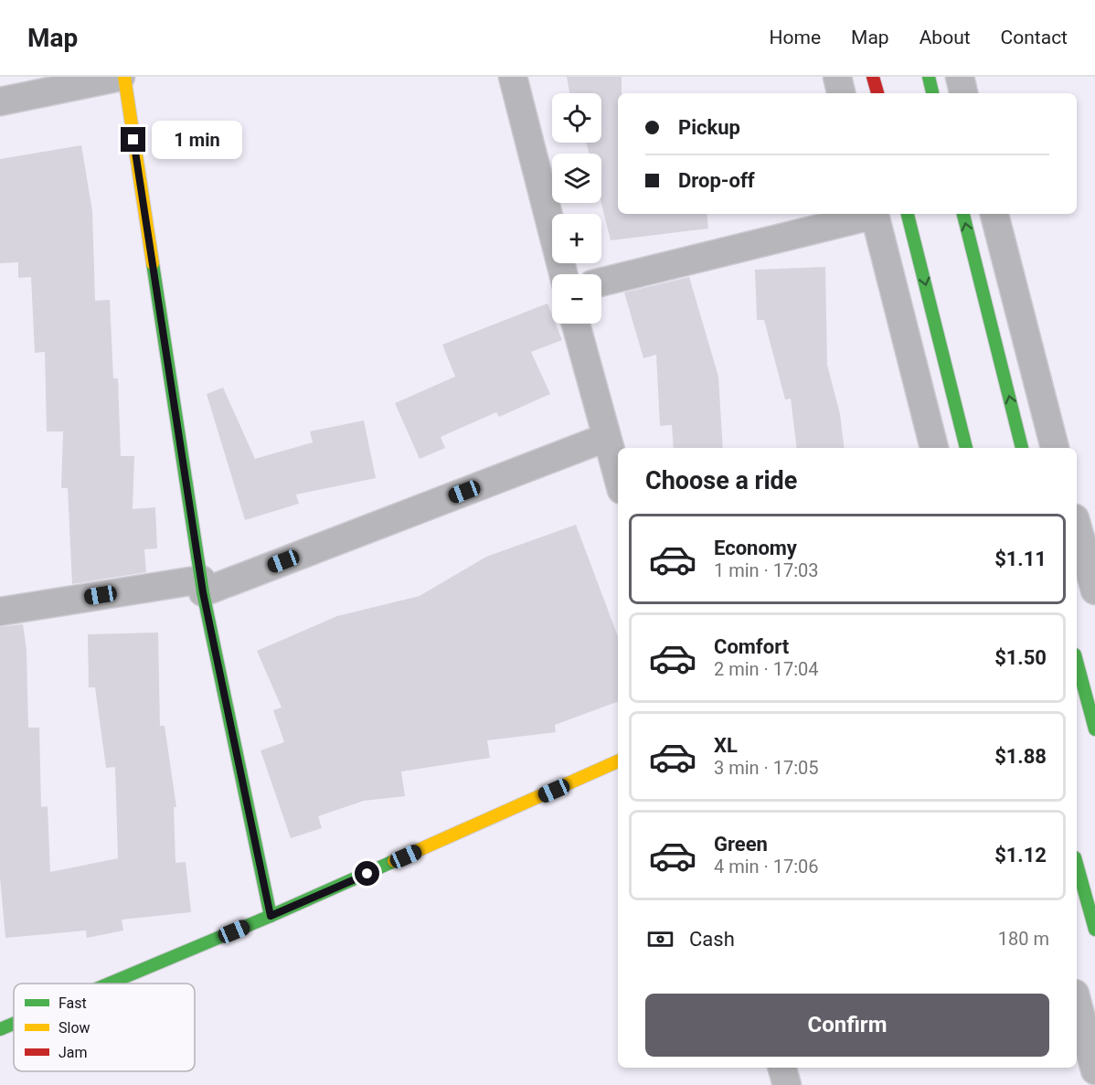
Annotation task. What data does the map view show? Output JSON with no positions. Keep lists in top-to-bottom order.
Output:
{
  "legend": ["Fast", "Slow", "Jam"],
  "page": {
    "header": "Map",
    "nav": [
      "Home",
      "Map",
      "About",
      "Contact"
    ],
    "map_buttons": ["+", "−"],
    "banner": ["Pickup", "Drop-off"],
    "bubble": "1 min",
    "heading": "Choose a ride",
    "list": [
      {
        "name": "Economy",
        "note": "1 min · 17:03",
        "value": "$1.11"
      },
      {
        "name": "Comfort",
        "note": "2 min · 17:04",
        "value": "$1.50"
      },
      {
        "name": "XL",
        "note": "3 min · 17:05",
        "value": "$1.88"
      },
      {
        "name": "Green",
        "note": "4 min · 17:06",
        "value": "$1.12"
      }
    ],
    "pay": ["Cash", "180 m"],
    "buttons": "Confirm"
  }
}
